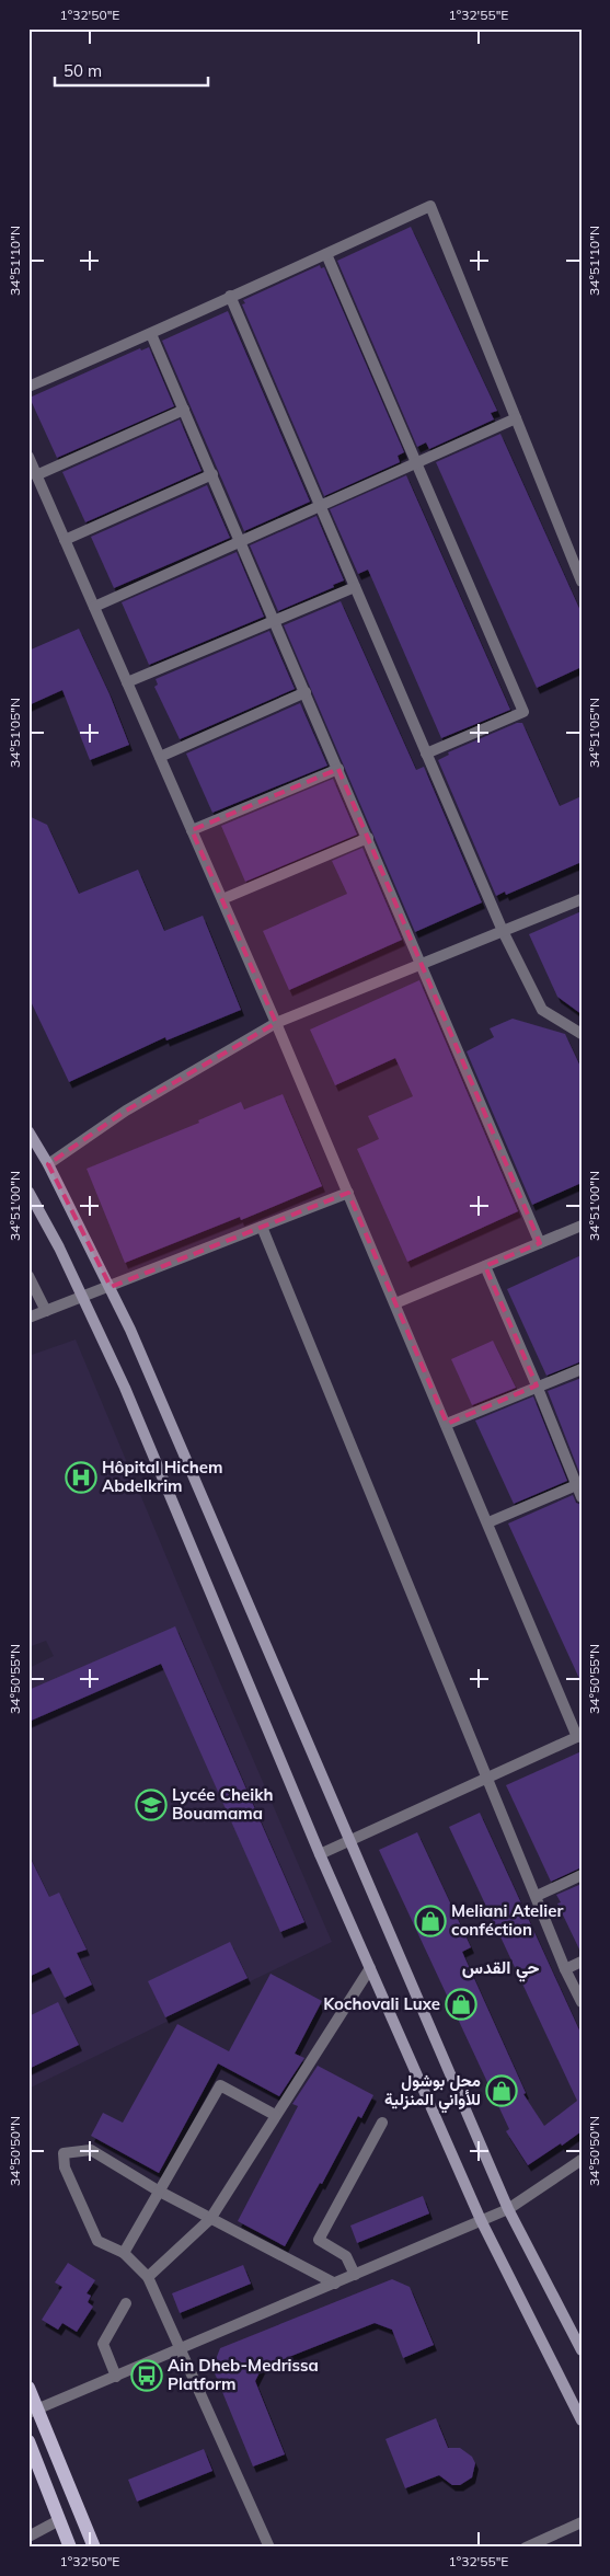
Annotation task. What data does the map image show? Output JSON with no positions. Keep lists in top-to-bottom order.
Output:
{
  "districts": ["حي القدس"],
  "places": {
    "hospital": ["Hôpital Hichem Abdelkrim"],
    "school or university": ["Lycée Cheikh Bouamama"],
    "shop": ["Meliani Atelier conféction", "Kochovali Luxe", "محل بوشول للأواني المنزلية"],
    "bus stop": ["Ain Dheb-Medrissa Platform"]
  },
  "scale_bar": "50 m",
  "coordinates": [
    "1°32'50\"E",
    "1°32'55\"E",
    "34°51'10\"N",
    "34°51'05\"N",
    "34°51'00\"N",
    "34°50'55\"N",
    "34°50'50\"N"
  ]
}
